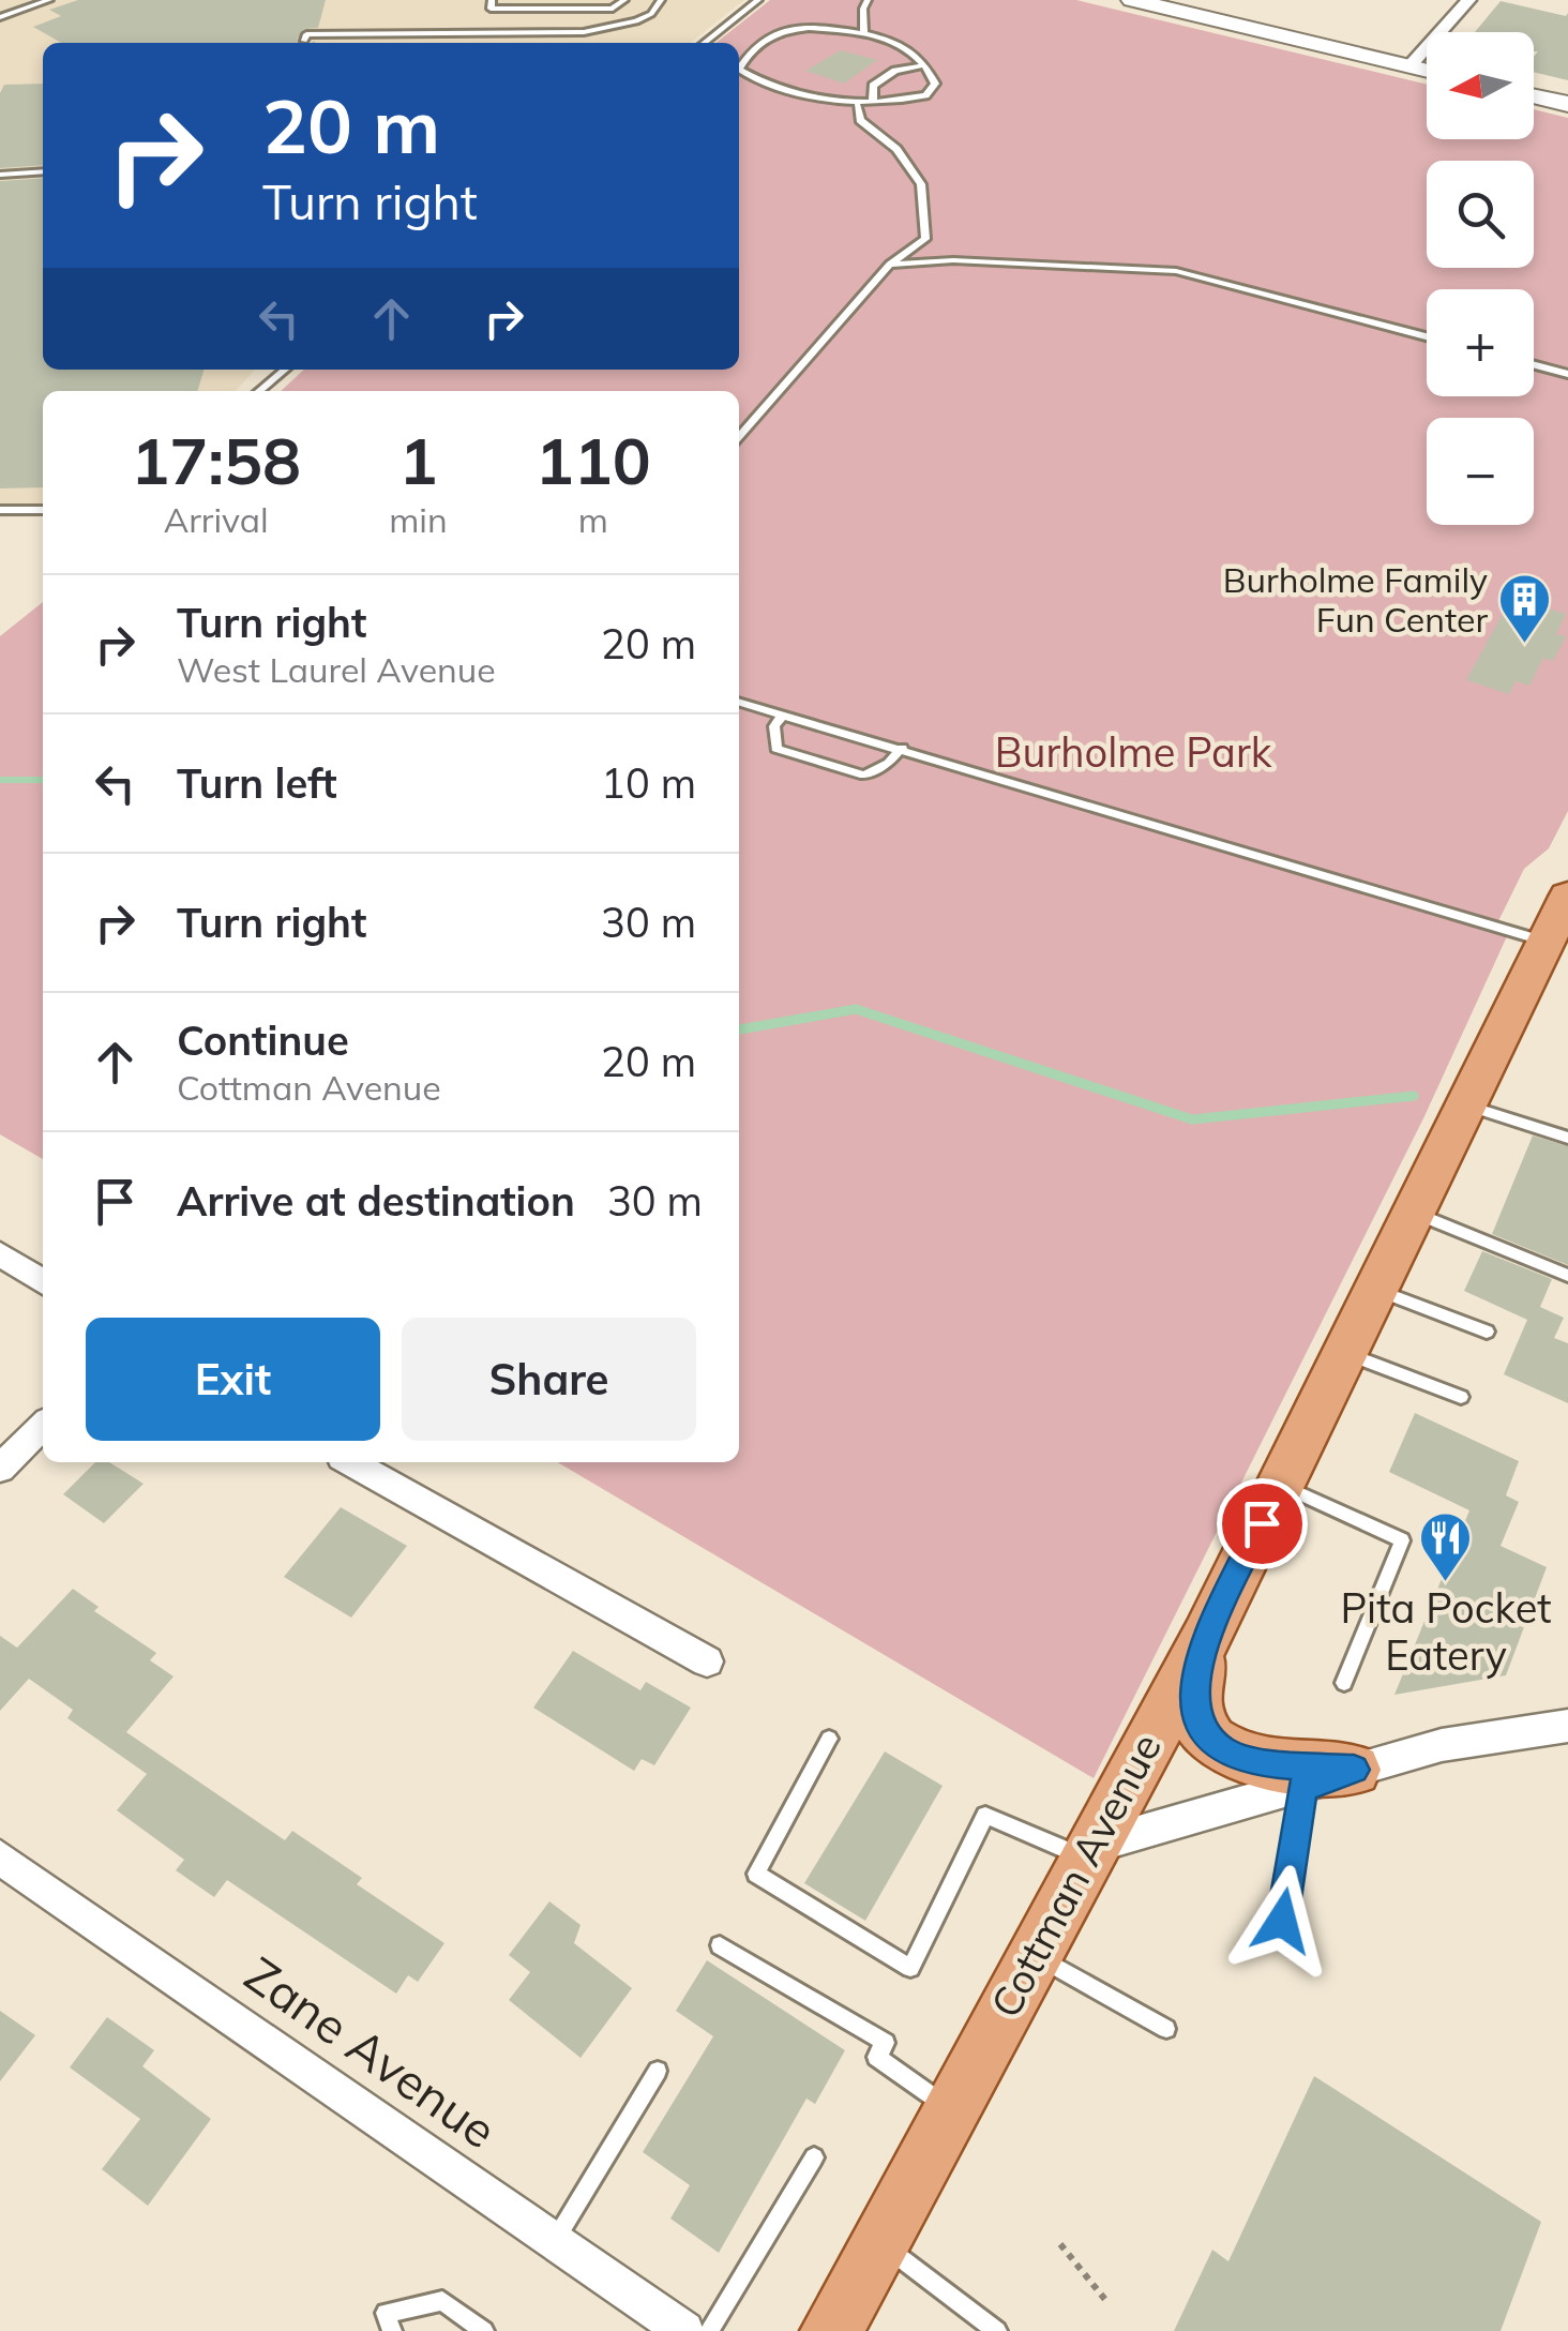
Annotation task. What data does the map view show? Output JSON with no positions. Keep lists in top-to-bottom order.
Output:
{
  "streets": {
    "main road": ["Cottman Avenue"],
    "street": ["Zane Avenue"]
  },
  "parks": ["Burholme Park"],
  "places": {
    "building": ["Burholme Family Fun Center"],
    "restaurant": ["Pita Pocket Eatery"]
  },
  "north": "left",
  "page": {
    "map_buttons": ["+", "−"],
    "turn": ["20 m", "Turn right"],
    "eta": [
      "17:58",
      "Arrival",
      "1",
      "min",
      "110",
      "m"
    ],
    "list": [
      {
        "name": "Turn right",
        "note": "West Laurel Avenue",
        "value": "20 m"
      },
      {
        "name": "Turn left",
        "value": "10 m"
      },
      {
        "name": "Turn right",
        "value": "30 m"
      },
      {
        "name": "Continue",
        "note": "Cottman Avenue",
        "value": "20 m"
      },
      {
        "name": "Arrive at destination",
        "value": "30 m"
      }
    ],
    "buttons": ["Exit", "Share"]
  }
}
